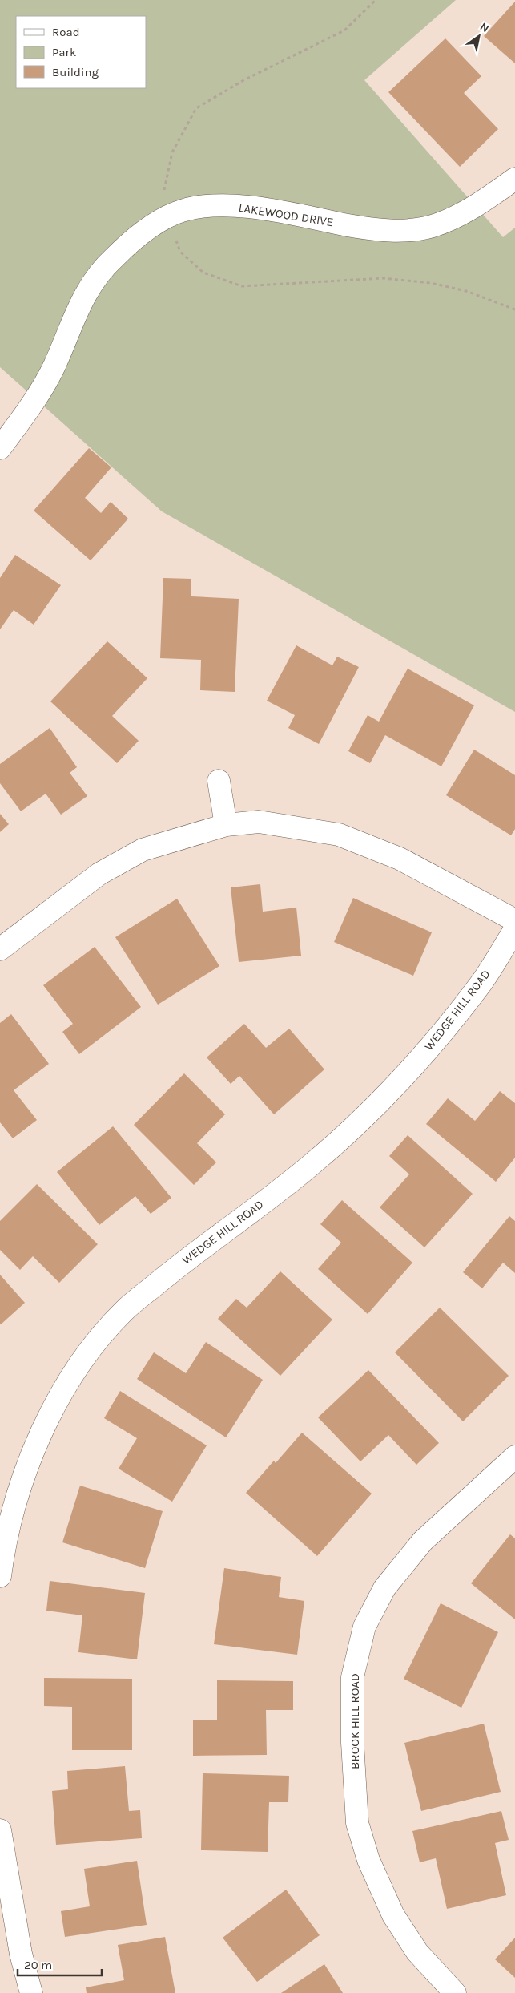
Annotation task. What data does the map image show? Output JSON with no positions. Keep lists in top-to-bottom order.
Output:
{
  "streets": {
    "street": ["LAKEWOOD DRIVE", "WEDGE HILL ROAD", "BROOK HILL ROAD"]
  },
  "legend": ["Road", "Park", "Building"],
  "scale_bar": "20 m",
  "north": "top right"
}
